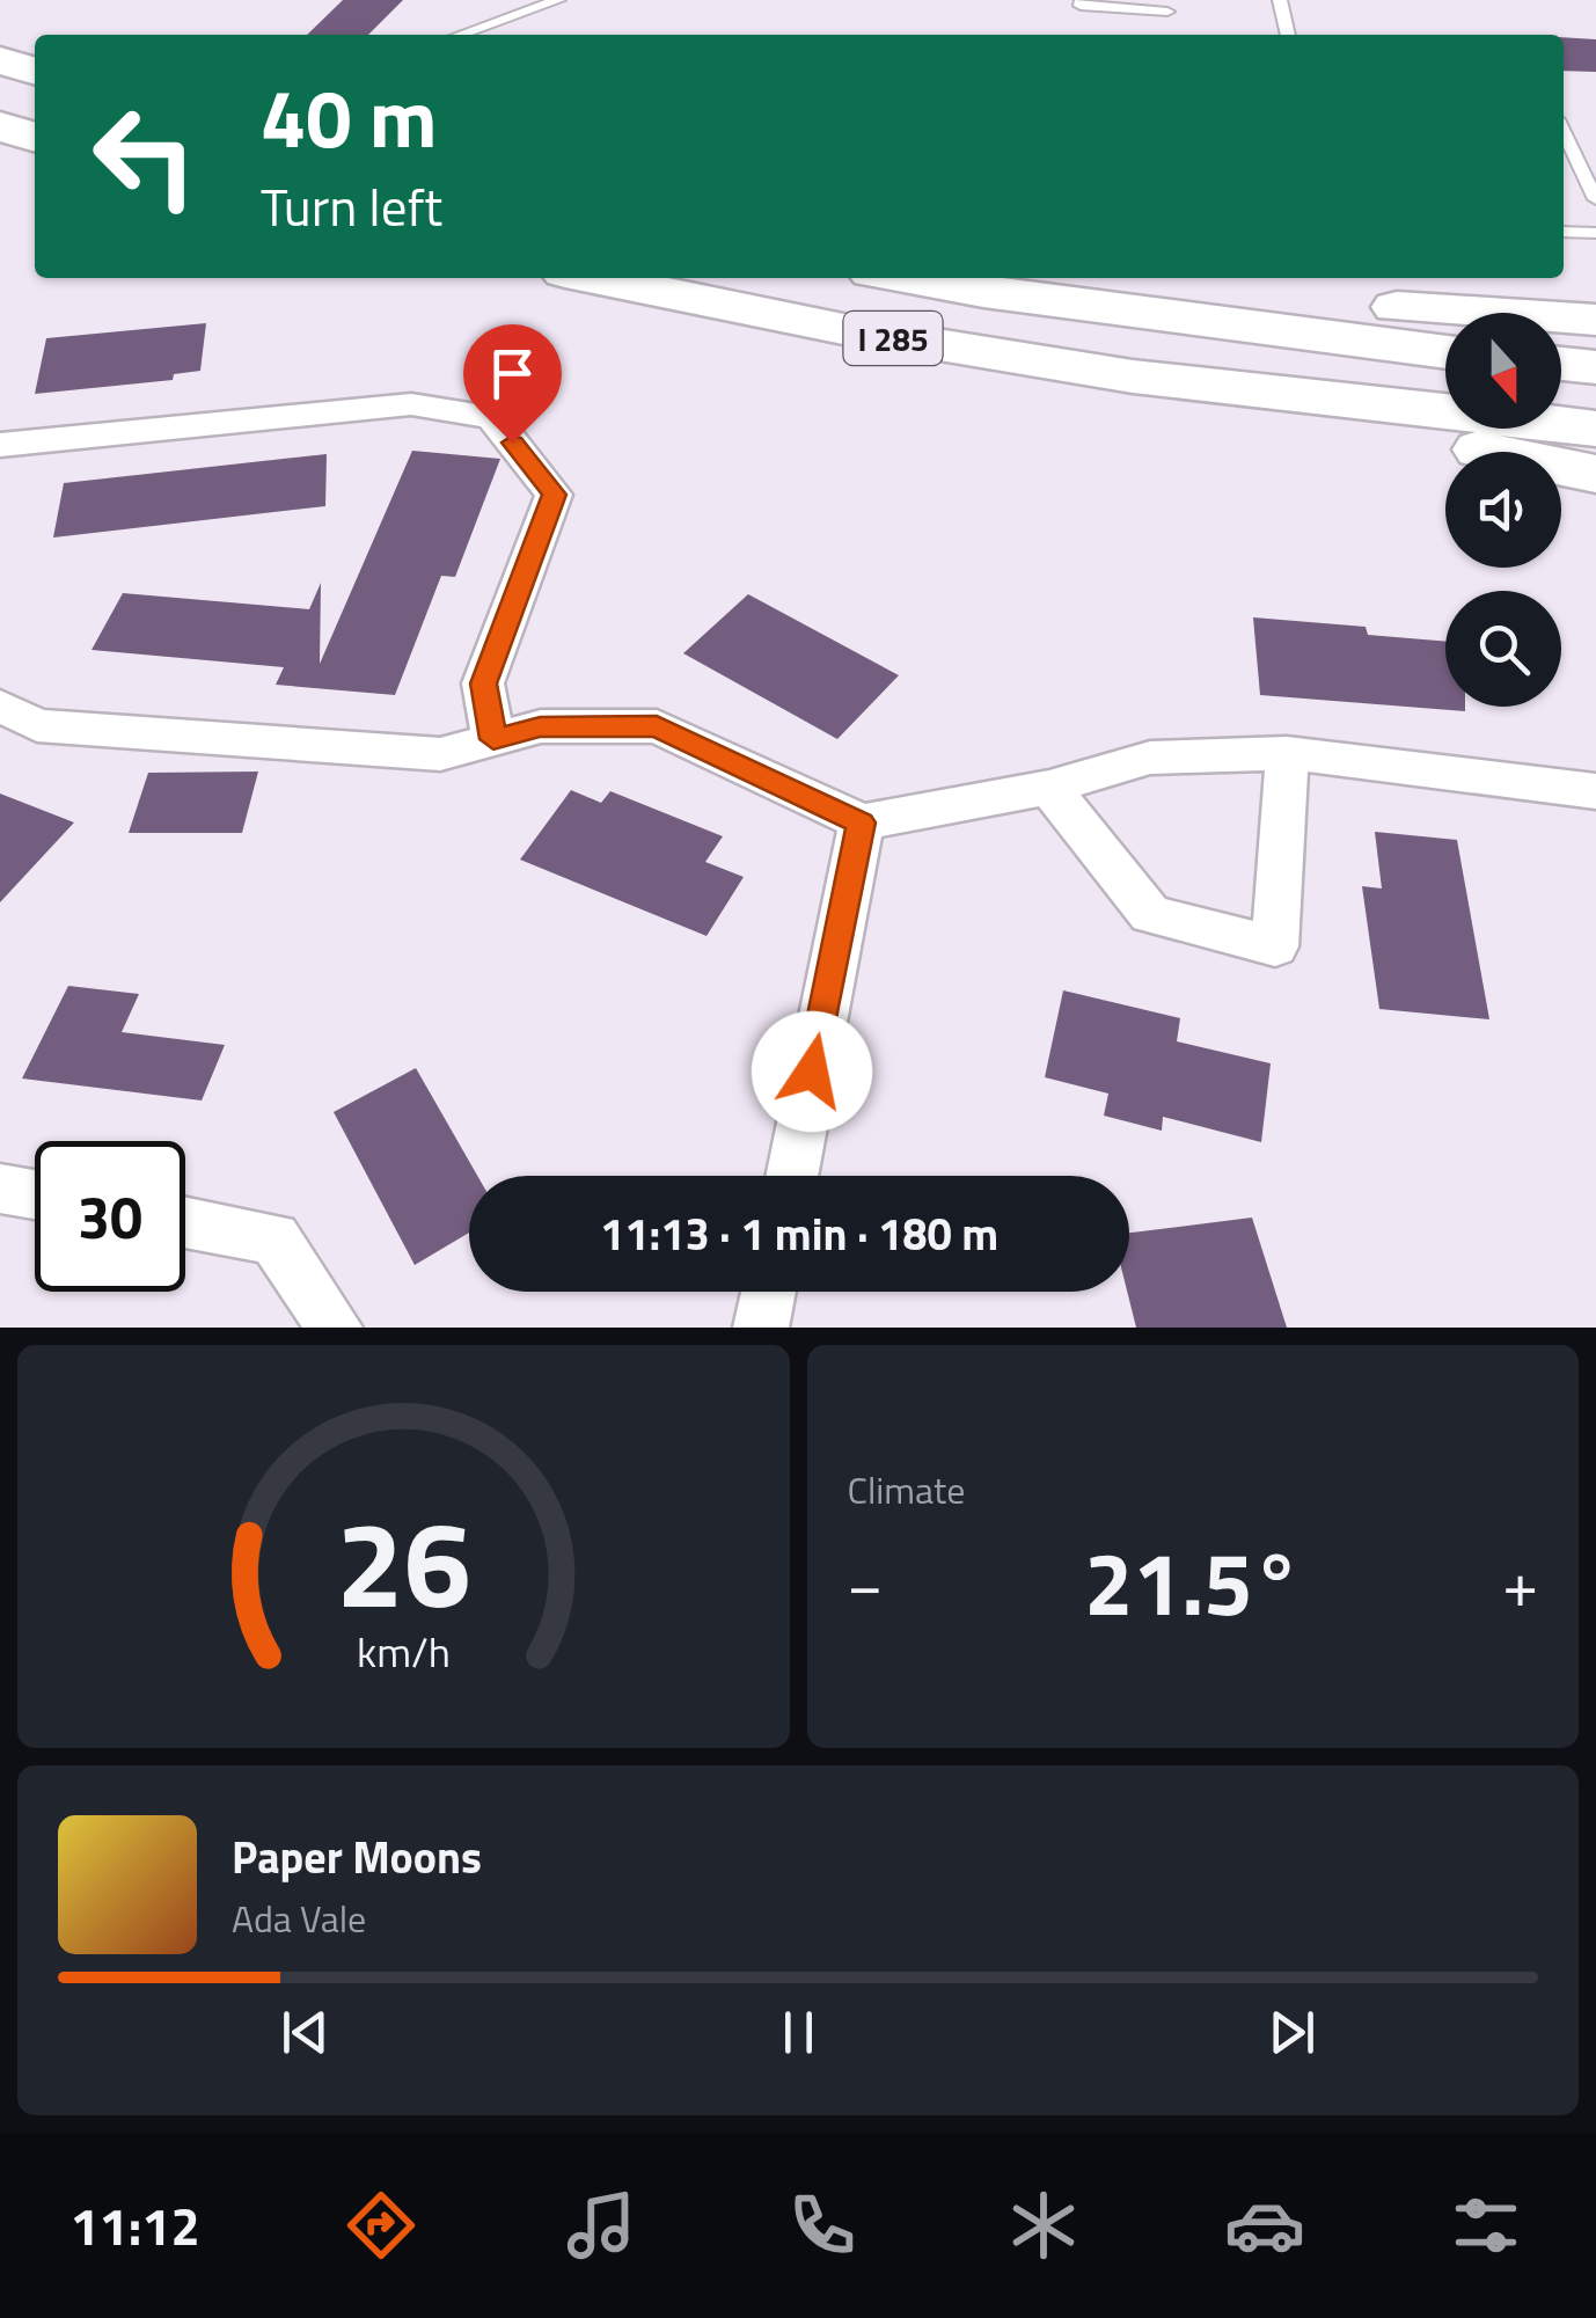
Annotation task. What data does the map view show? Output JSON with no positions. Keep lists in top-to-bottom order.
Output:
{
  "streets": {
    "highway": ["I 285"]
  },
  "north": "bottom",
  "page": {
    "turn": ["40 m", "Turn left"],
    "limit": "30",
    "trip": "11:13 · 1 min · 180 m",
    "tile": "Climate",
    "heat": ["−", "21.5°", "+"],
    "song": ["Paper Moons", "Ada Vale"],
    "tabs": "11:12",
    "gauge": ["26", "km/h"]
  }
}
